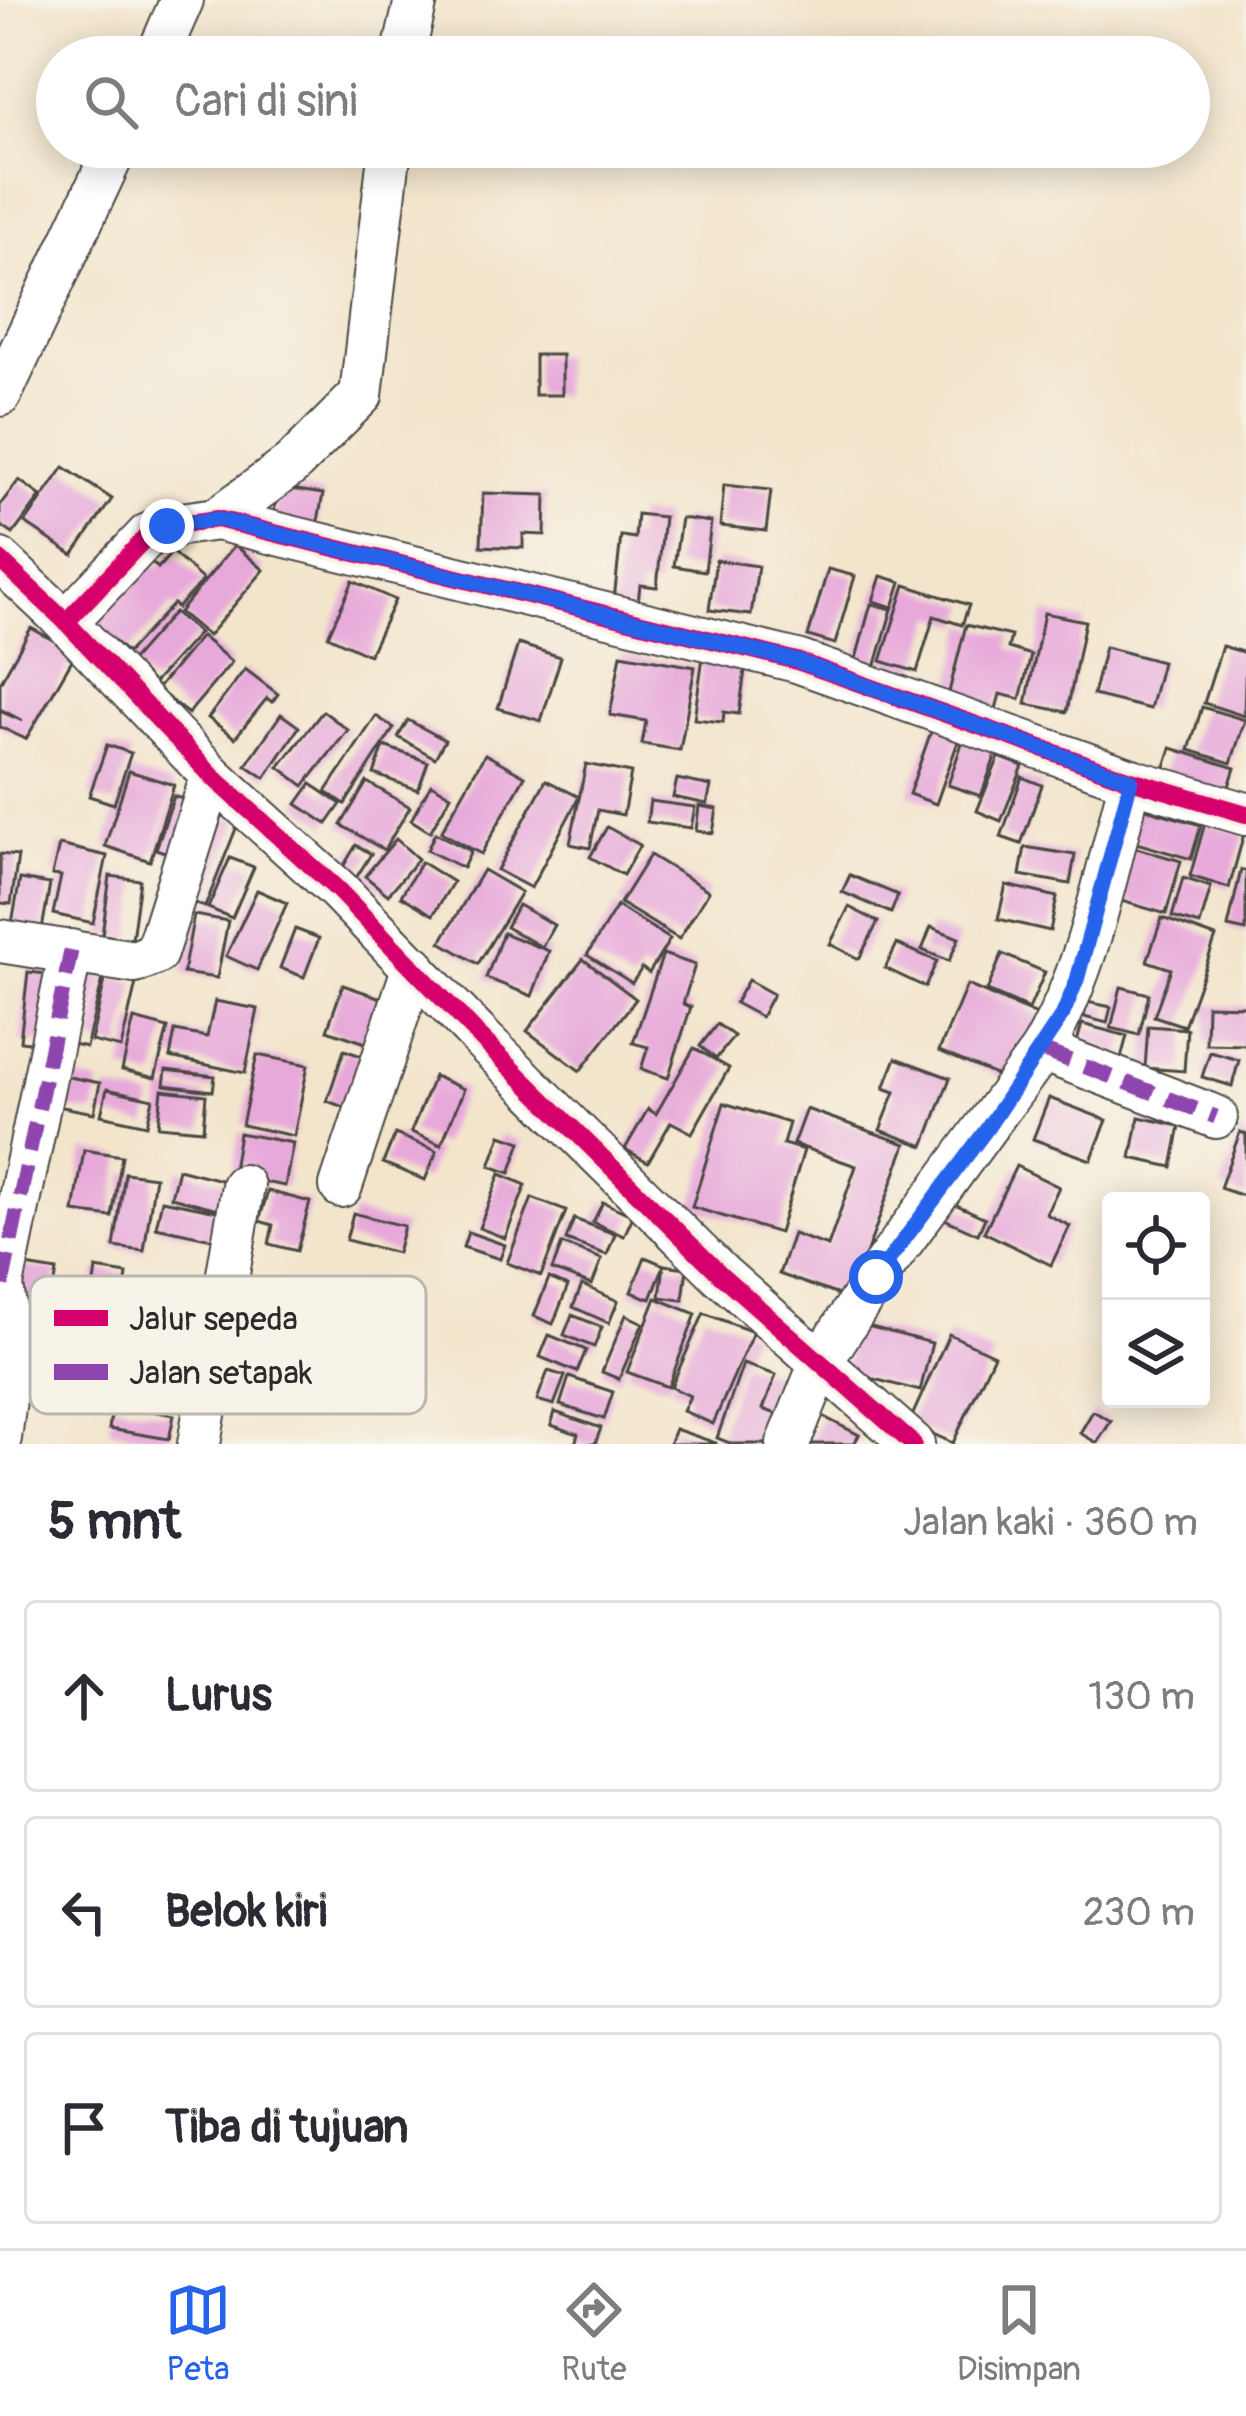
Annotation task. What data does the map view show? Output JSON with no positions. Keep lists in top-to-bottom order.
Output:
{
  "legend": ["Jalur sepeda", "Jalan setapak"],
  "page": {
    "search": "Cari di sini",
    "heading": ["5 mnt", "Jalan kaki · 360 m"],
    "list": [
      ["Lurus", "130 m"],
      ["Belok kiri", "230 m"],
      "Tiba di tujuan"
    ],
    "nav": ["Peta", "Rute", "Disimpan"]
  }
}
